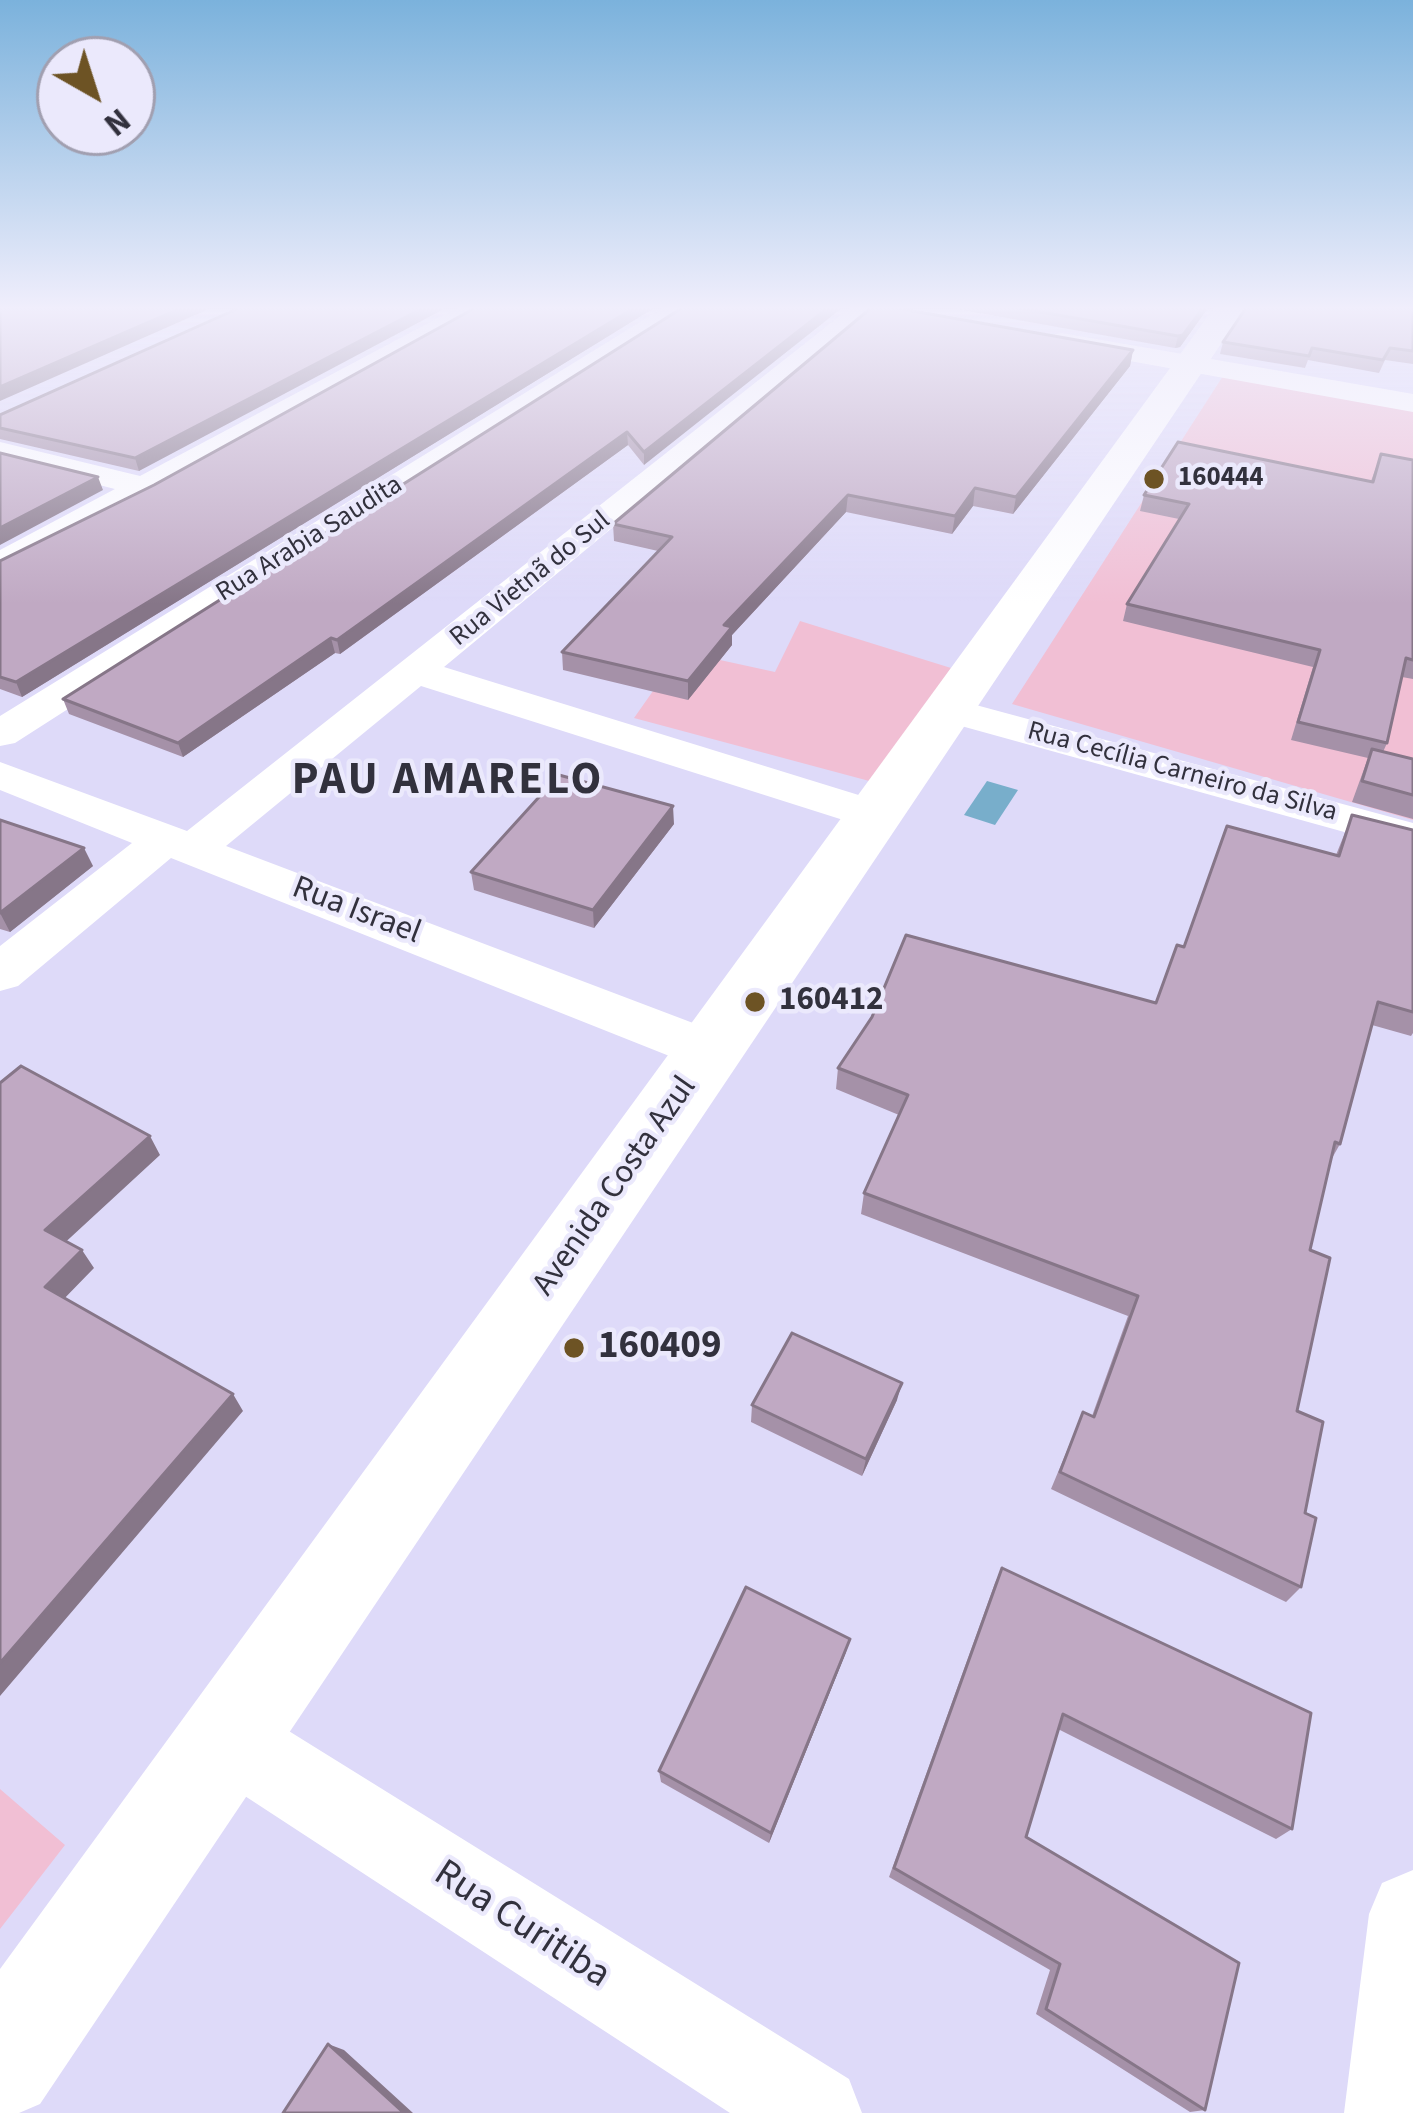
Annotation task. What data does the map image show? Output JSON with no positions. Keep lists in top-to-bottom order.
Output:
{
  "streets": {
    "street": [
      "Rua Arabia Saudita",
      "Rua Vietnã do Sul",
      "Rua Cecília Carneiro da Silva",
      "Rua Israel",
      "Avenida Costa Azul",
      "Rua Curitiba"
    ]
  },
  "crossings": [
    ["Rua Vietnã do Sul", "Rua Israel"],
    ["Rua Cecília Carneiro da Silva", "Avenida Costa Azul"],
    ["Rua Israel", "Avenida Costa Azul"],
    ["Avenida Costa Azul", "Rua Curitiba"]
  ],
  "districts": ["PAU AMARELO"],
  "places": ["160444", "160412", "160409"],
  "north": "bottom right"
}
